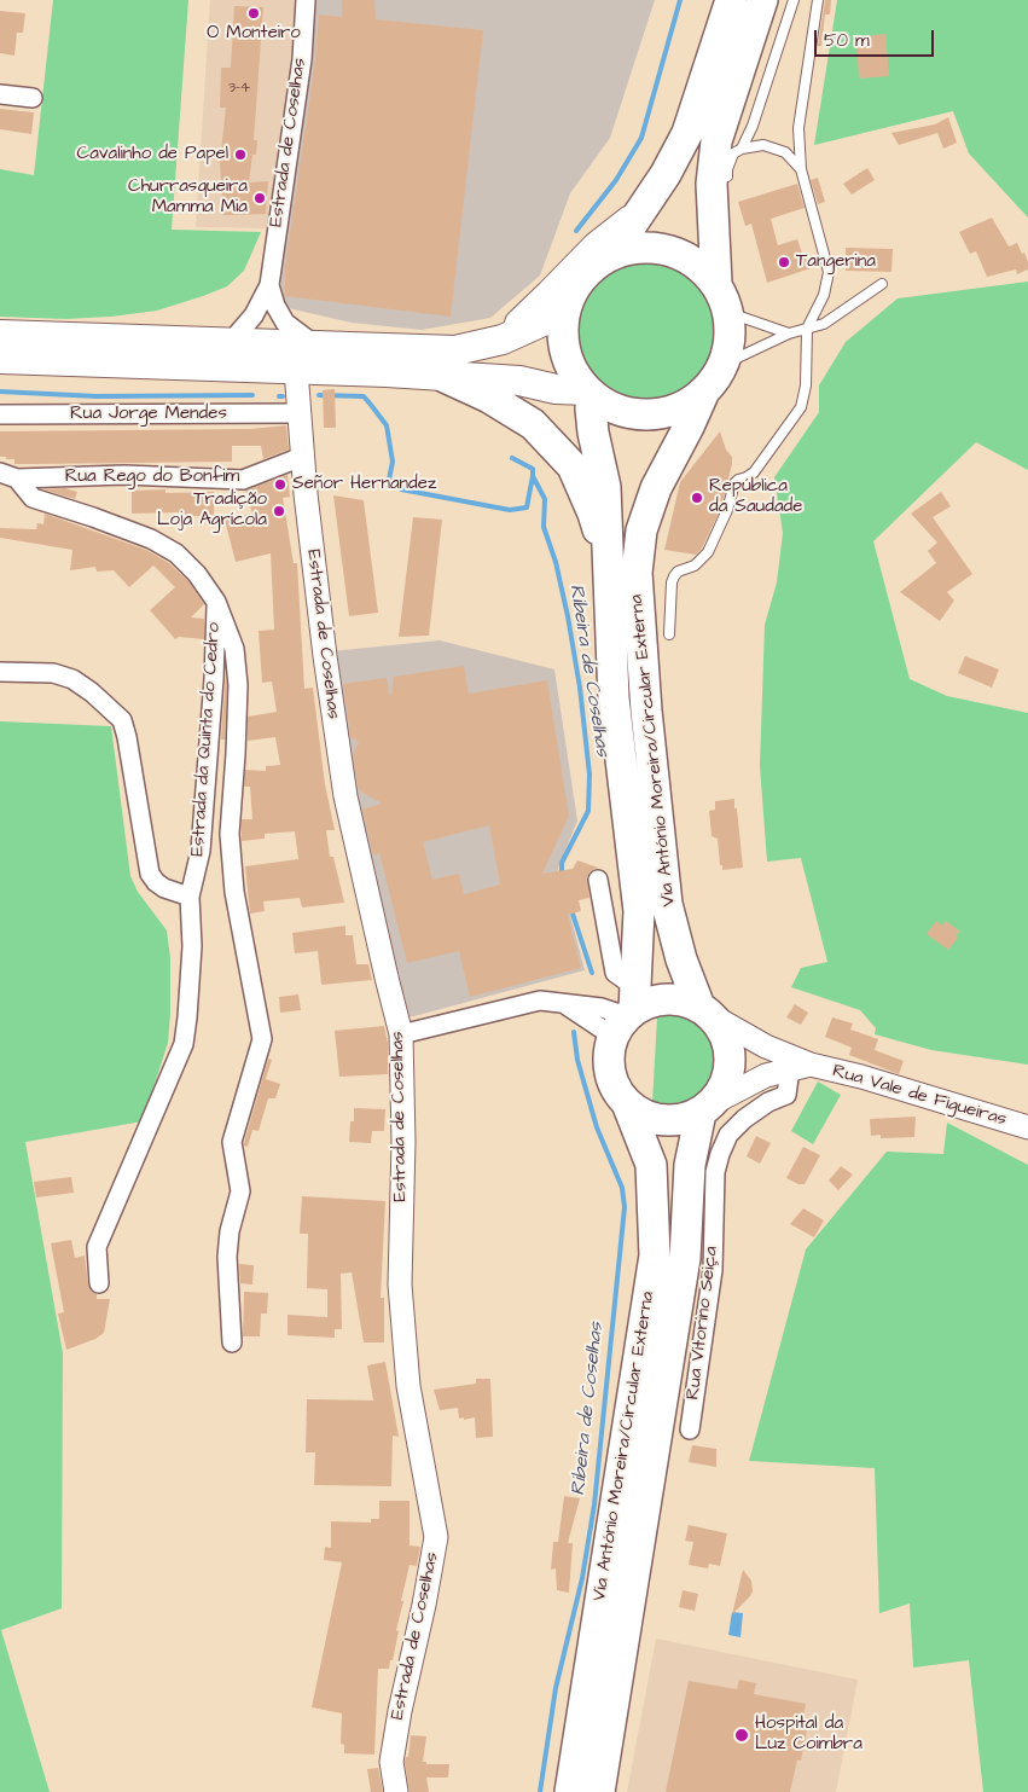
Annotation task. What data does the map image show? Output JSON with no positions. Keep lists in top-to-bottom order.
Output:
{
  "streets": {
    "highway": ["Via António Moreira/Circular Externa"],
    "street": [
      "Estrada de Coselhas",
      "Rua Jorge Mendes",
      "Rua Rego do Bonfim",
      "Estrada da Quinta do Cedro",
      "Rua Vale de Figueiras",
      "Rua Vitorino Seiça"
    ]
  },
  "crossings": [
    ["Estrada de Coselhas", "Rua Jorge Mendes"],
    ["Estrada de Coselhas", "Rua Rego do Bonfim"],
    ["Via António Moreira/Circular Externa", "Rua Vale de Figueiras"],
    ["Rua Vale de Figueiras", "Rua Vitorino Seiça"]
  ],
  "water": ["Ribeira de Coselhas"],
  "places": [
    "O Monteiro",
    "Cavalinho de Papel",
    "Churrasqueira Mamma Mia",
    "Tangerina",
    "Señor Hernandez",
    "República da Saudade",
    "Tradição Loja Agrícola",
    "Hospital da Luz Coimbra"
  ],
  "house_numbers": ["3-4"],
  "scale_bar": "50 m"
}
